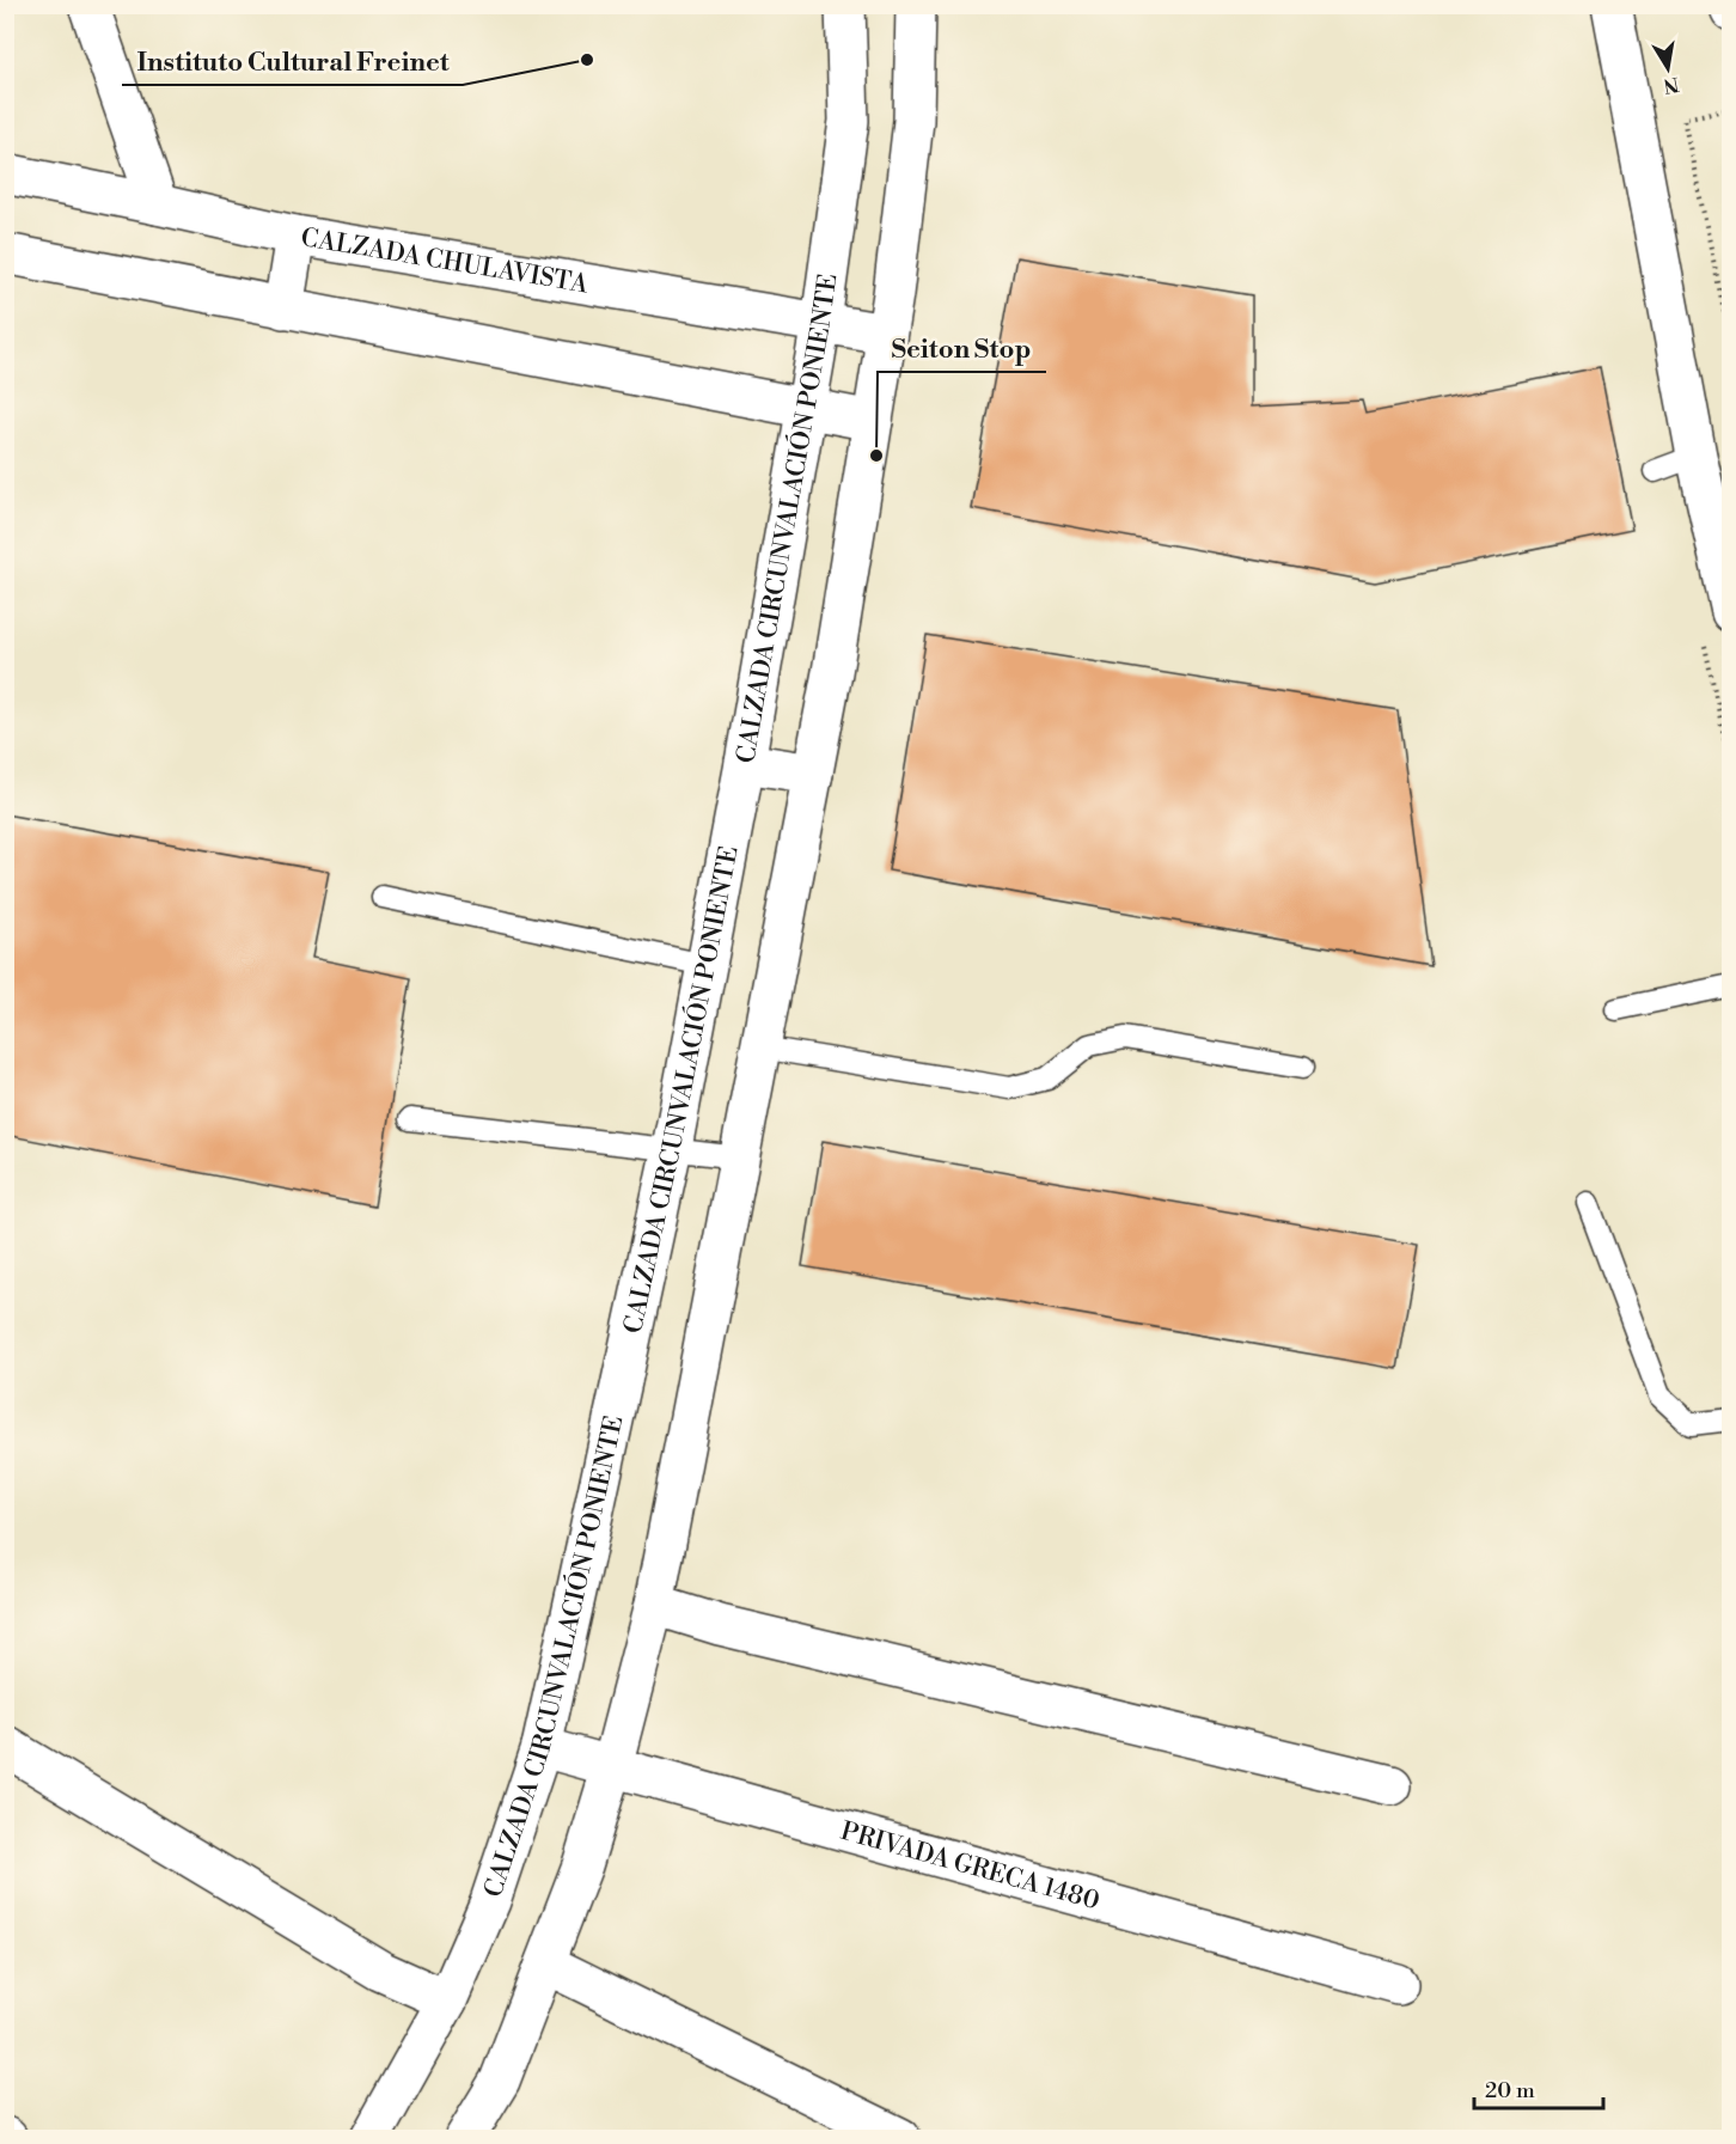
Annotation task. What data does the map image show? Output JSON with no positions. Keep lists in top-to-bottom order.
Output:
{
  "streets": {
    "main road": ["CALZADA CHULAVISTA", "CALZADA CIRCUNVALACIÓN PONIENTE", "PRIVADA GRECA 1480"]
  },
  "crossings": [
    ["CALZADA CHULAVISTA", "CALZADA CIRCUNVALACIÓN PONIENTE"],
    ["CALZADA CIRCUNVALACIÓN PONIENTE", "PRIVADA GRECA 1480"]
  ],
  "places": ["Instituto Cultural Freinet", "Seiton Stop"],
  "scale_bar": "20 m",
  "north": "bottom"
}
